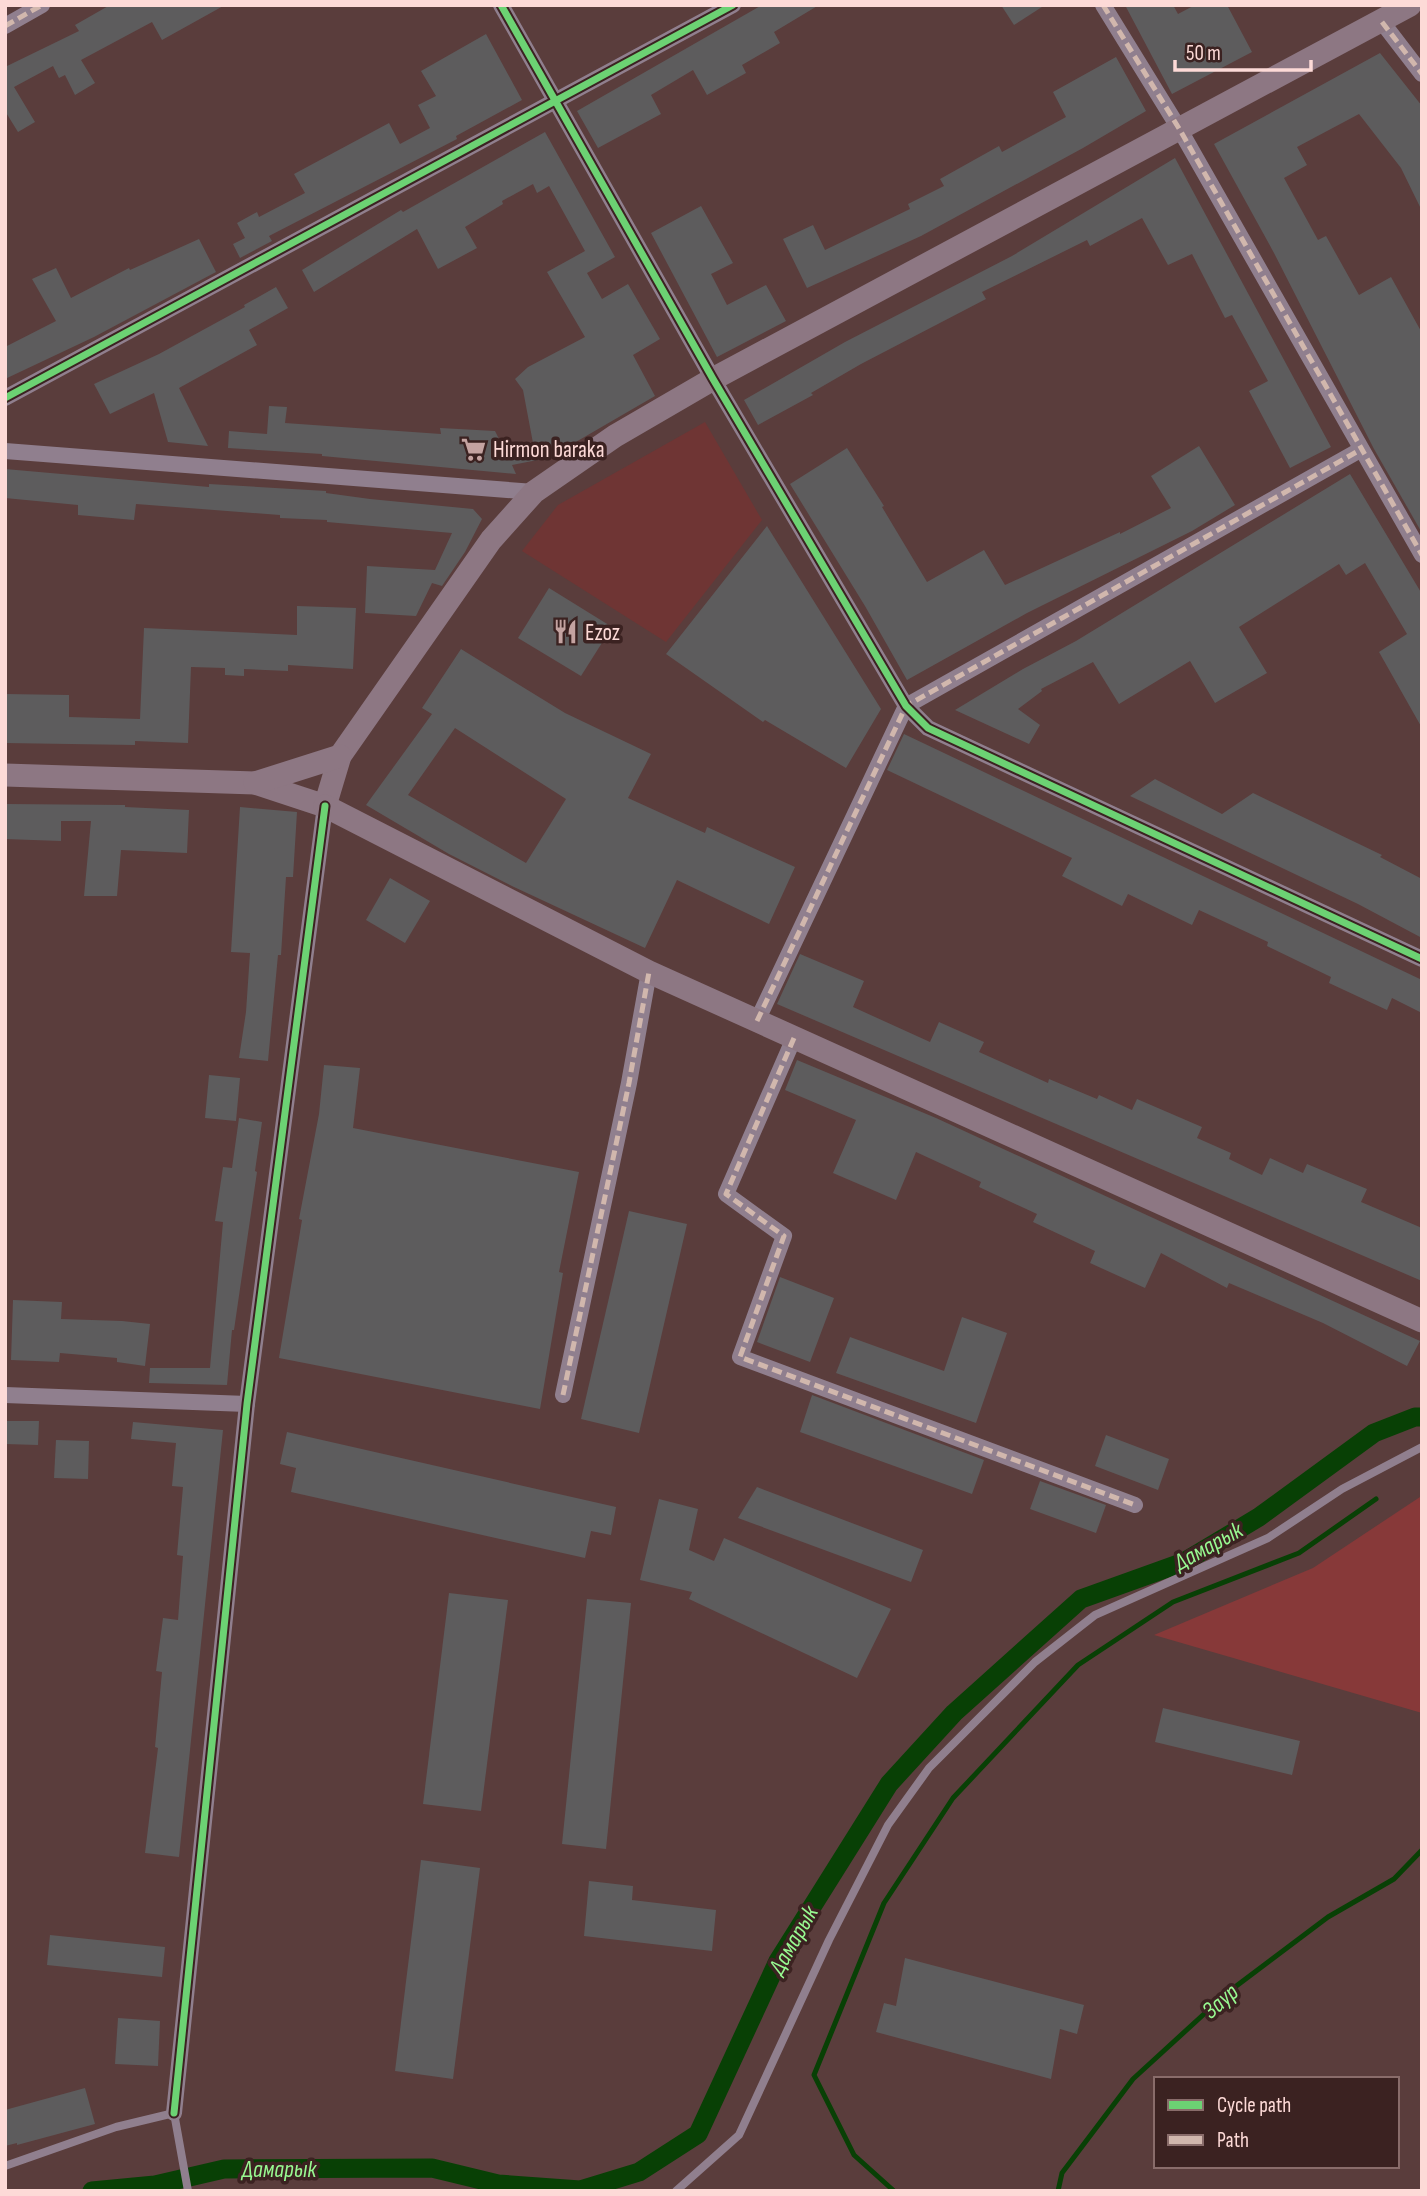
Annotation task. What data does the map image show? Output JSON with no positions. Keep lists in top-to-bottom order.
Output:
{
  "water": ["Дамарык", "Заур"],
  "places": {
    "supermarket": ["Hirmon baraka"],
    "restaurant": ["Ezoz"]
  },
  "legend": ["Cycle path", "Path"],
  "scale_bar": "50 m"
}
